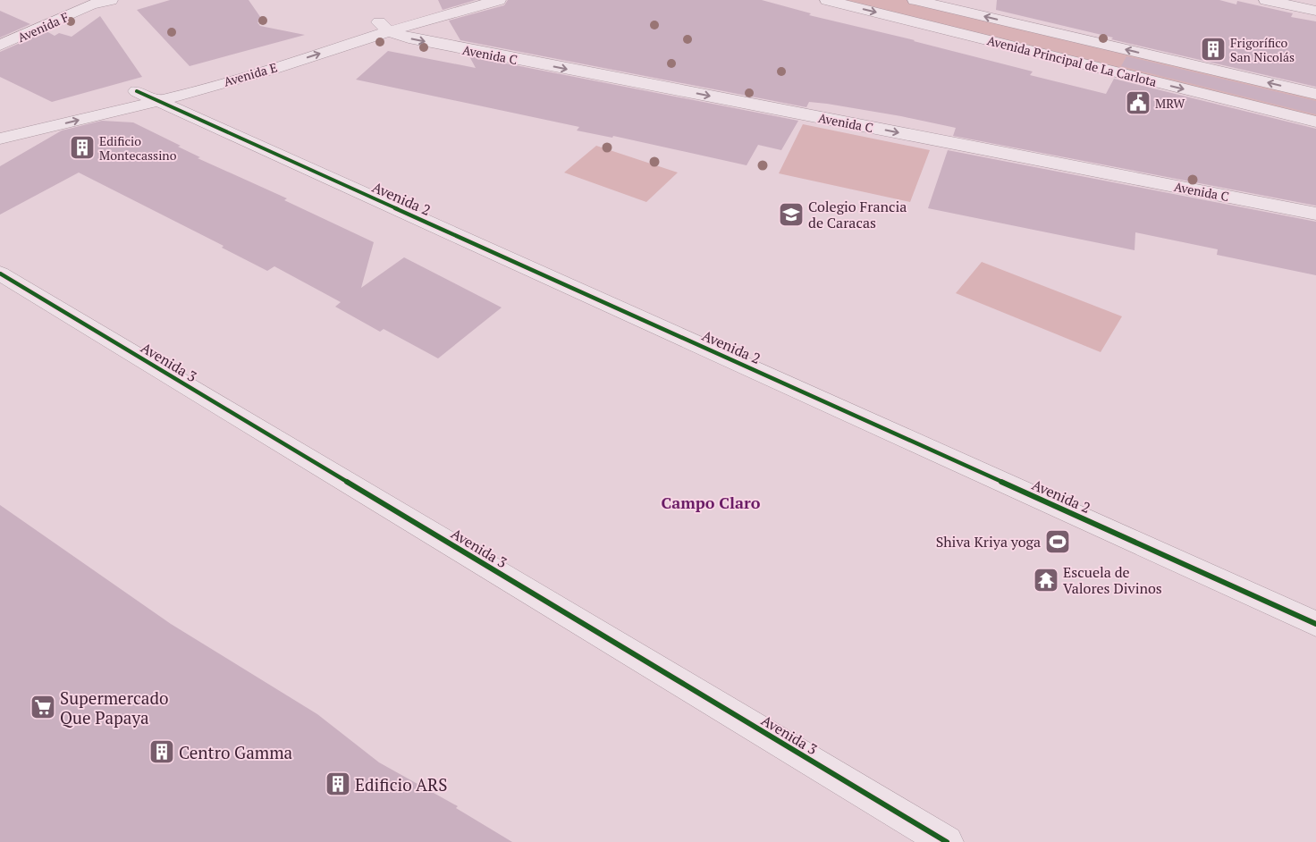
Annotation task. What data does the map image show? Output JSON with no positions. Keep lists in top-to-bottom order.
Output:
{
  "streets": {
    "street": [
      "Avenida F",
      "Avenida C",
      "Avenida Principal de La Carlota",
      "Avenida E",
      "Avenida 2",
      "Avenida 3"
    ]
  },
  "crossings": [
    ["Avenida C", "Avenida E"],
    ["Avenida E", "Avenida 2"]
  ],
  "one_way": ["Avenida C"],
  "districts": ["Campo Claro"],
  "places": {
    "building": [
      "Frigorífico San Nicolás",
      "Edificio Montecassino",
      "Centro Gamma",
      "Edificio ARS"
    ],
    "public building": ["MRW"],
    "school or university": ["Colegio Francia de Caracas"],
    "sports": ["Shiva Kriya yoga"],
    "temple": ["Escuela de Valores Divinos"],
    "supermarket": ["Supermercado Que Papaya"]
  }
}
